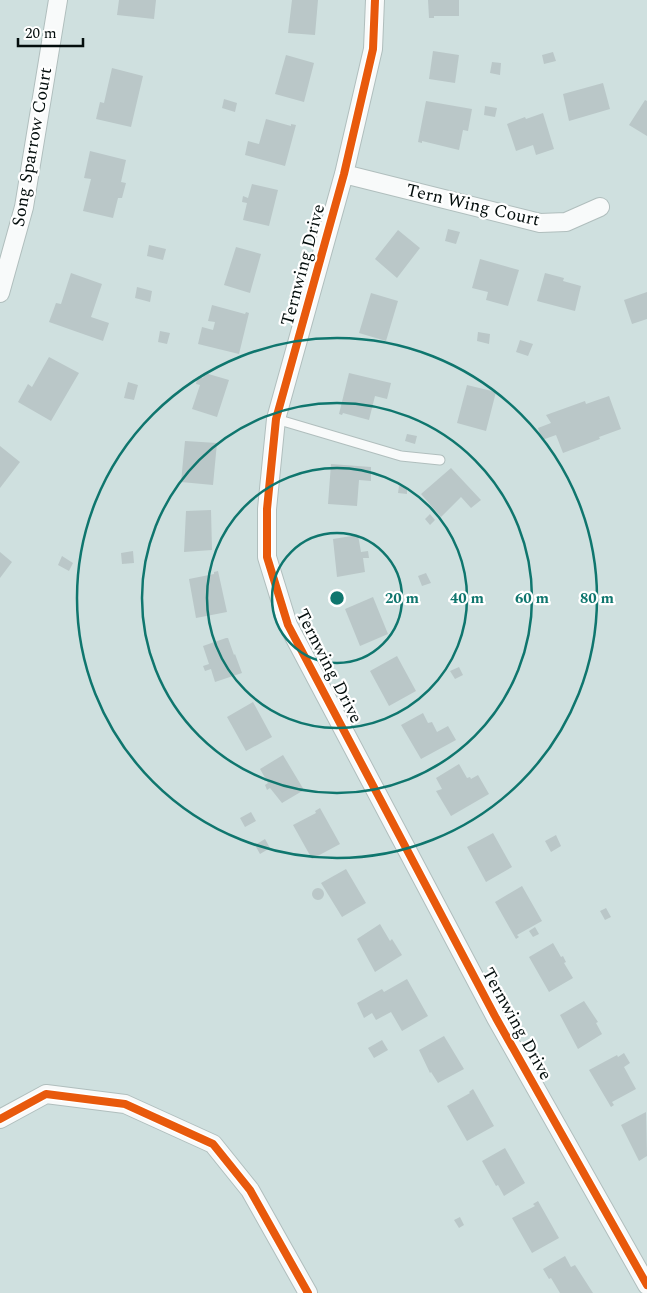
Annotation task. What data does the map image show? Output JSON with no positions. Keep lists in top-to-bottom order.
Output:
{
  "streets": {
    "street": ["Song Sparrow Court", "Tern Wing Court", "Ternwing Drive"]
  },
  "crossings": [
    ["Tern Wing Court", "Ternwing Drive"]
  ],
  "scale_bar": "20 m",
  "rings": [
    "20 m",
    "40 m",
    "60 m",
    "80 m"
  ]
}
